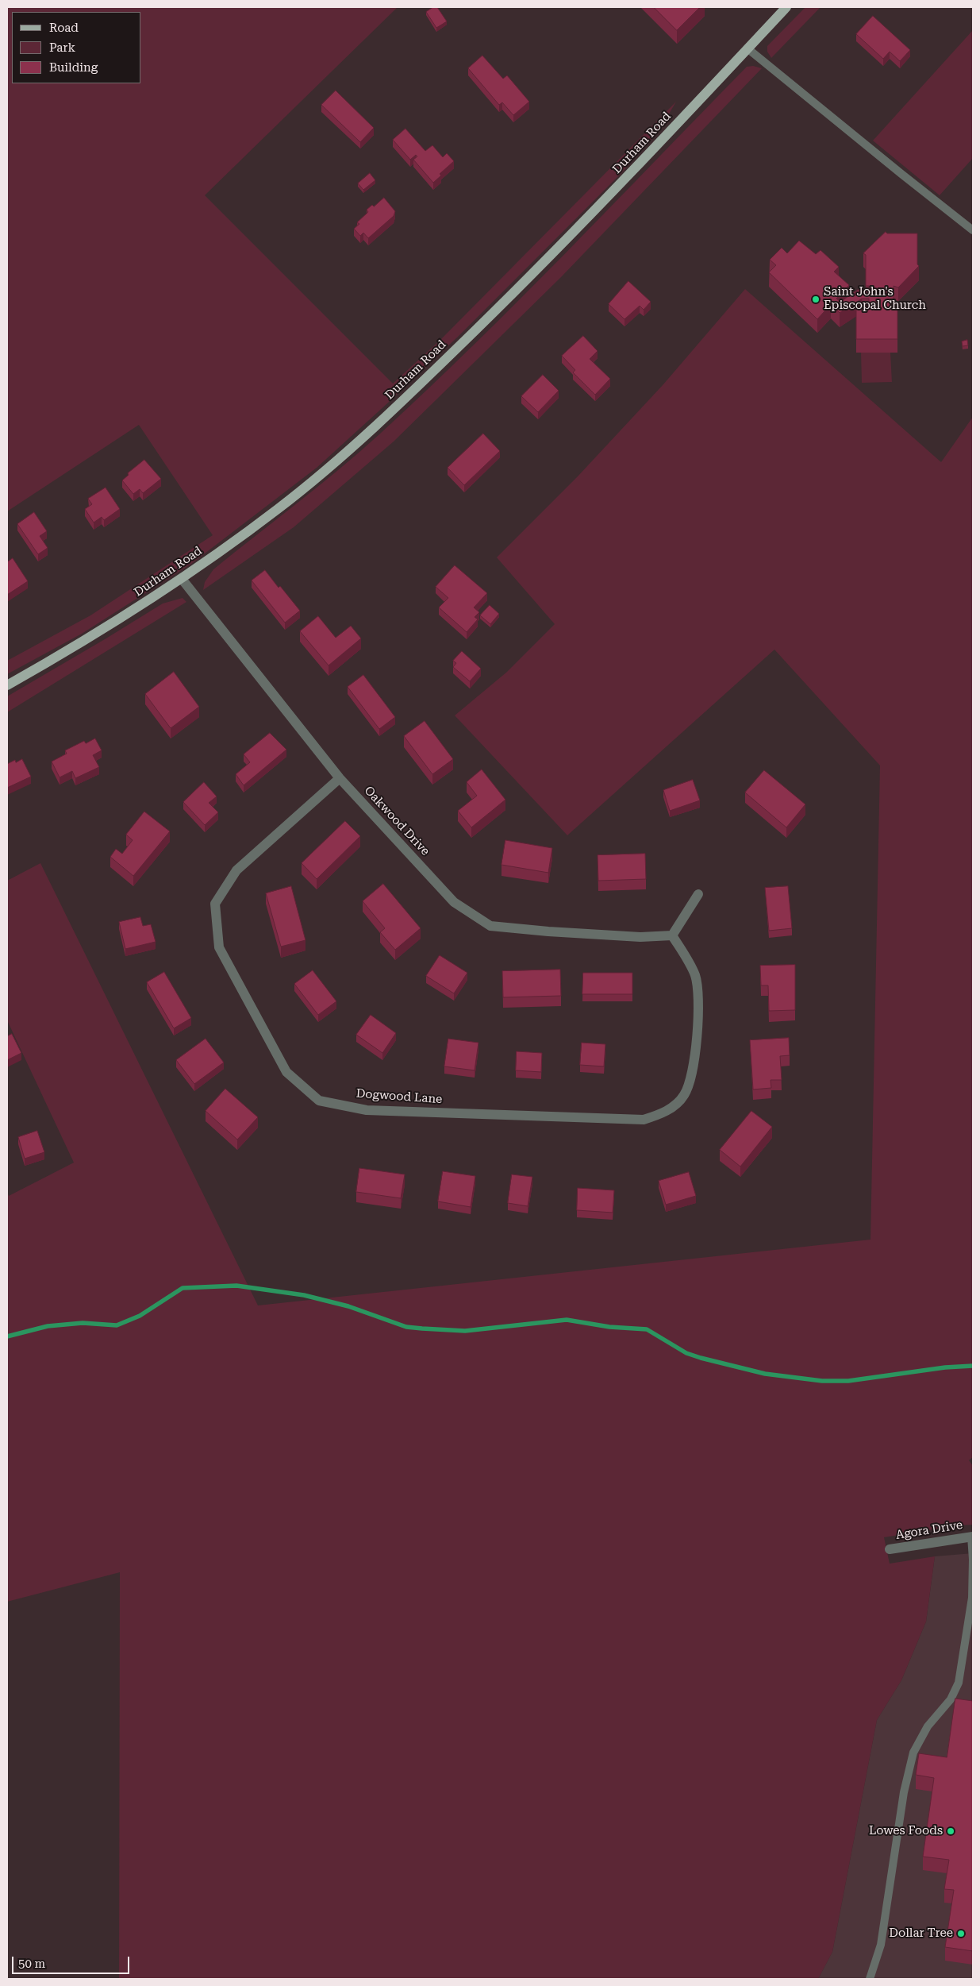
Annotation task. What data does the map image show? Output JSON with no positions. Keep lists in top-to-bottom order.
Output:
{
  "streets": {
    "main road": ["Durham Road"],
    "street": ["Oakwood Drive", "Dogwood Lane", "Agora Drive"]
  },
  "crossings": [
    ["Durham Road", "Oakwood Drive"],
    ["Oakwood Drive", "Dogwood Lane"]
  ],
  "places": ["Saint John's Episcopal Church", "Lowes Foods", "Dollar Tree"],
  "legend": ["Road", "Park", "Building"],
  "scale_bar": "50 m"
}
